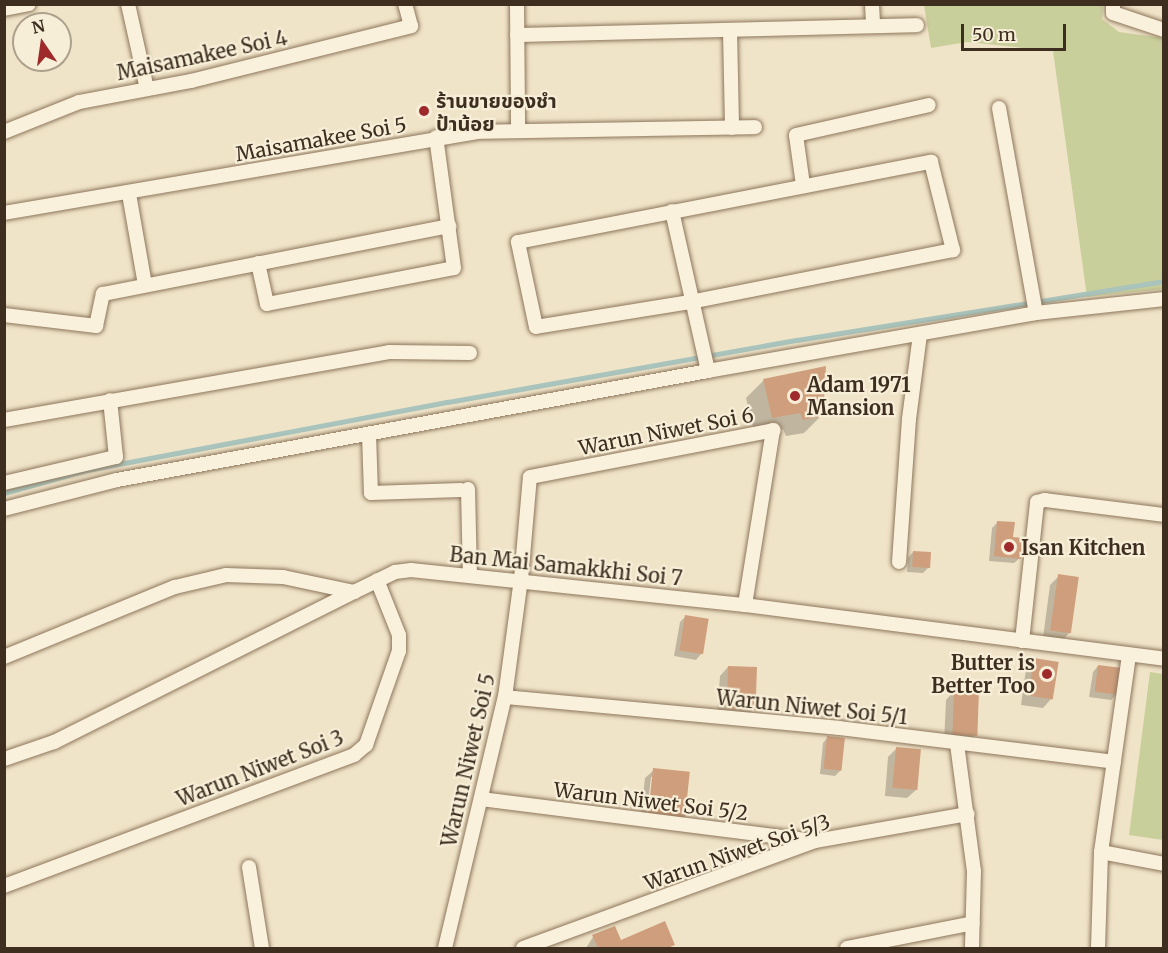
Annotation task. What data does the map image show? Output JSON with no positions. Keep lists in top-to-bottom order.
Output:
{
  "streets": {
    "street": [
      "Maisamakee Soi 4",
      "Maisamakee Soi 5",
      "Warun Niwet Soi 6",
      "Ban Mai Samakkhi Soi 7",
      "Warun Niwet Soi 5/1",
      "Warun Niwet Soi 5",
      "Warun Niwet Soi 3",
      "Warun Niwet Soi 5/2",
      "Warun Niwet Soi 5/3"
    ]
  },
  "crossings": [
    ["Warun Niwet Soi 6", "Ban Mai Samakkhi Soi 7"],
    ["Warun Niwet Soi 6", "Warun Niwet Soi 5"],
    ["Ban Mai Samakkhi Soi 7", "Warun Niwet Soi 5"],
    ["Ban Mai Samakkhi Soi 7", "Warun Niwet Soi 3"],
    ["Warun Niwet Soi 5/1", "Warun Niwet Soi 5"],
    ["Warun Niwet Soi 5", "Warun Niwet Soi 5/2"],
    ["Warun Niwet Soi 5/2", "Warun Niwet Soi 5/3"]
  ],
  "places": [
    "ร้านขายของชำ ป้าน้อย",
    "Adam 1971 Mansion",
    "Isan Kitchen",
    "Butter is Better Too"
  ],
  "scale_bar": "50 m",
  "north": "top"
}
